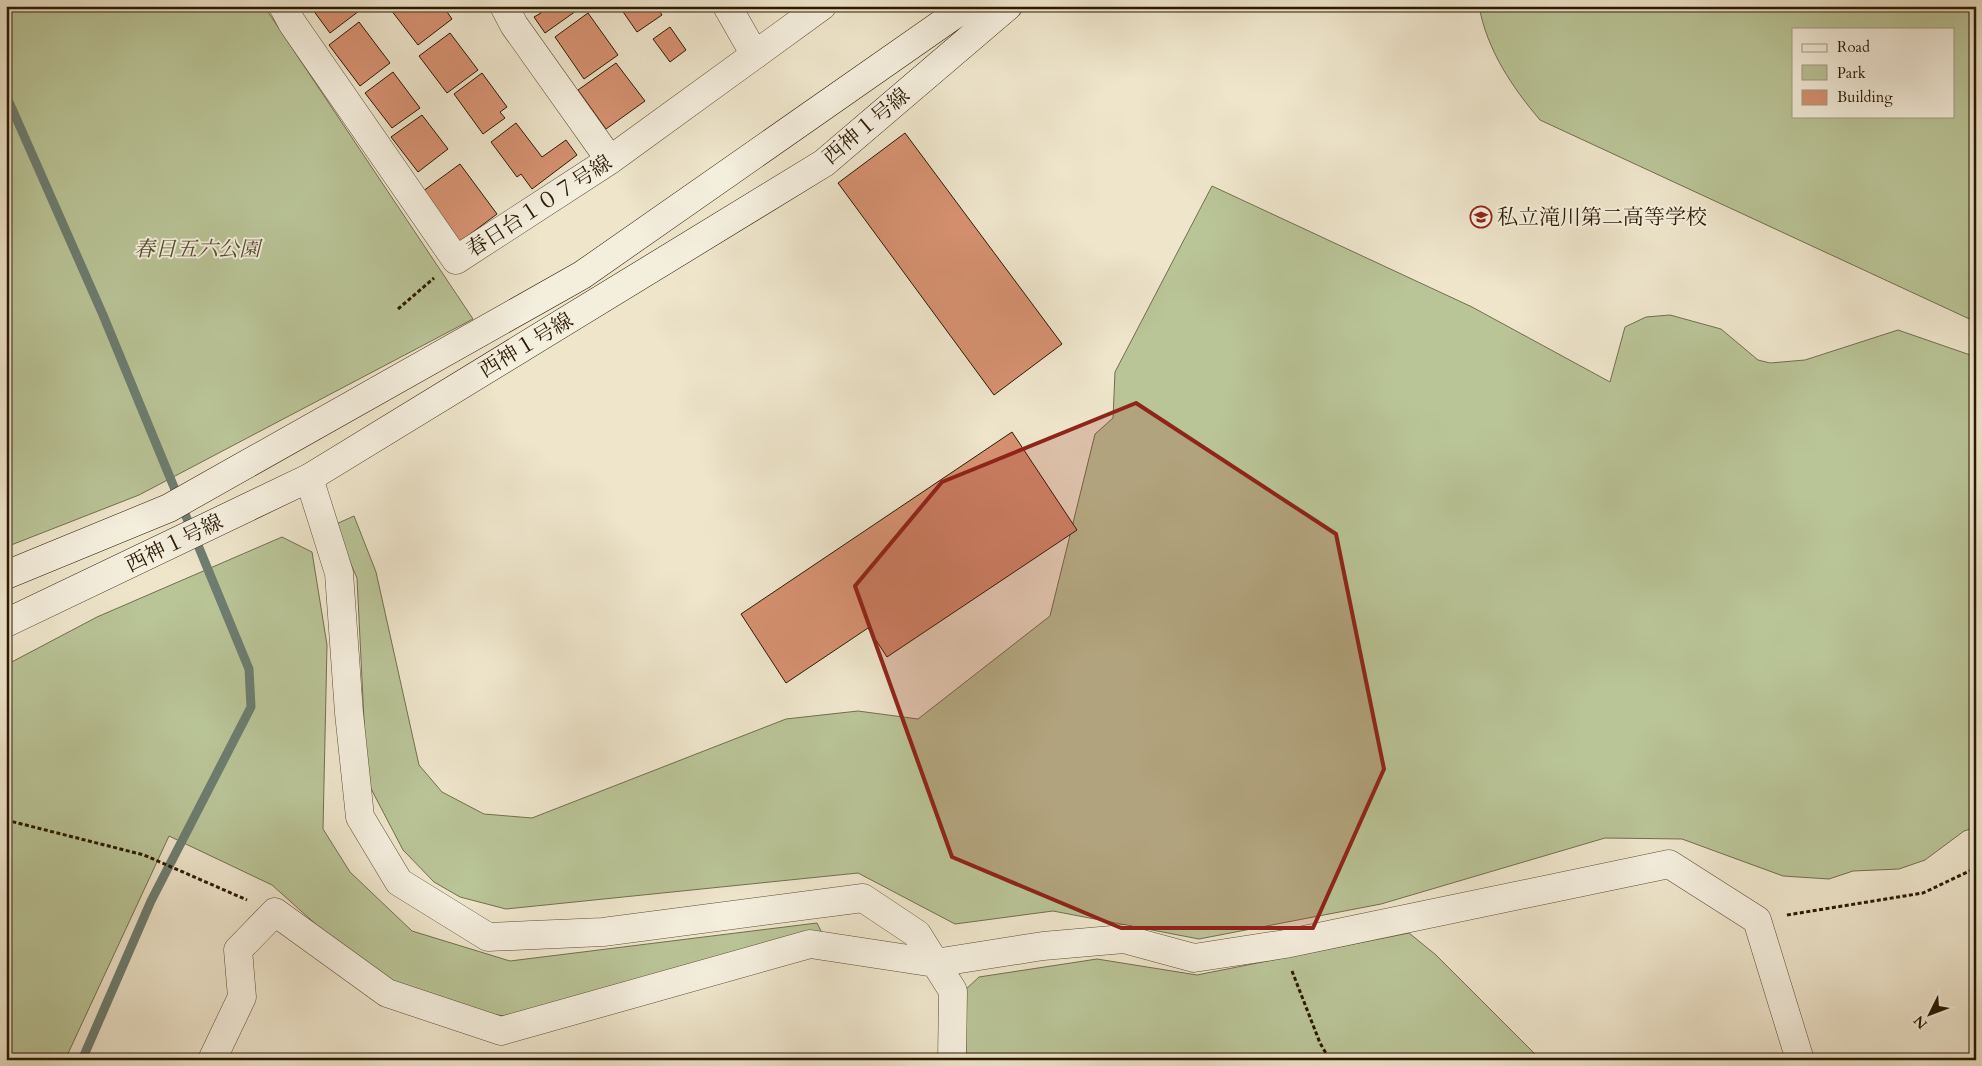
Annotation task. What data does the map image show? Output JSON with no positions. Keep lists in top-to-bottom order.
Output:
{
  "streets": {
    "street": ["西神１号線", "春日台１０７号線"]
  },
  "parks": ["春日五六公園"],
  "places": {
    "school or university": ["私立滝川第二高等学校"]
  },
  "legend": ["Road", "Park", "Building"],
  "north": "bottom left"
}
